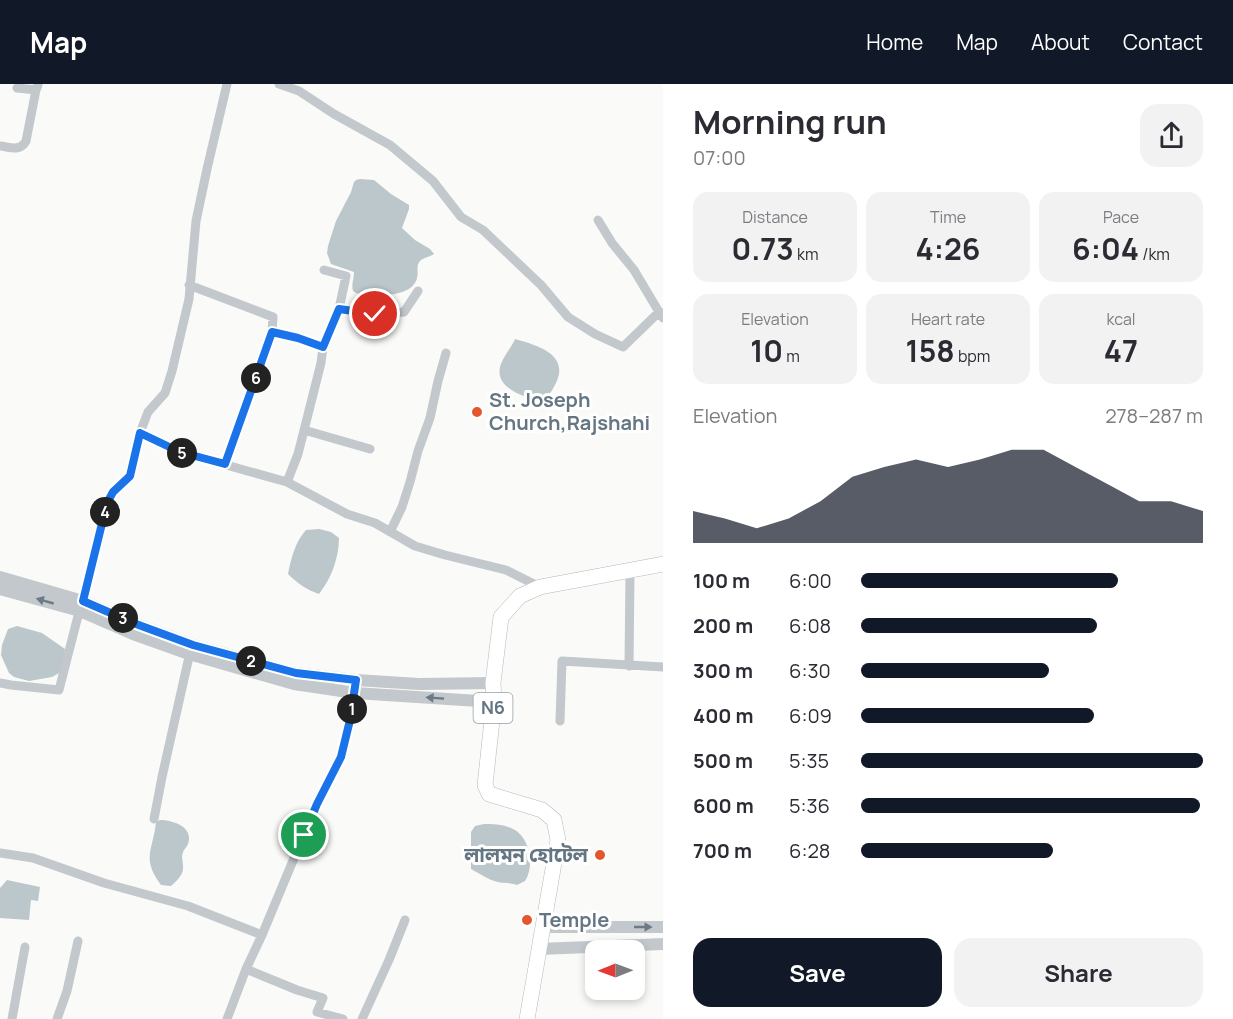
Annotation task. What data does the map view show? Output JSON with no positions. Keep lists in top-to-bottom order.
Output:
{
  "streets": {
    "highway": ["N6"]
  },
  "places": ["St. Joseph Church,Rajshahi", "লালমন হোটেল", "Temple"],
  "north": "left",
  "page": {
    "header": "Map",
    "nav": [
      "Home",
      "Map",
      "About",
      "Contact"
    ],
    "heading": ["Morning run", "07:00"],
    "stats": [
      ["Distance", "0.73 km"],
      ["Time", "4:26"],
      ["Pace", "6:04 /km"],
      ["Elevation", "10 m"],
      ["Heart rate", "158 bpm"],
      ["kcal", "47"]
    ],
    "pins": [
      "6",
      "5",
      "4",
      "3",
      "2",
      "1"
    ],
    "chart": ["Elevation", "278–287 m"],
    "list": [
      {
        "name": "100 m",
        "note": "6:00"
      },
      {
        "name": "200 m",
        "note": "6:08"
      },
      {
        "name": "300 m",
        "note": "6:30"
      },
      {
        "name": "400 m",
        "note": "6:09"
      },
      {
        "name": "500 m",
        "note": "5:35"
      },
      {
        "name": "600 m",
        "note": "5:36"
      },
      {
        "name": "700 m",
        "note": "6:28"
      }
    ],
    "buttons": ["Save", "Share"]
  }
}
